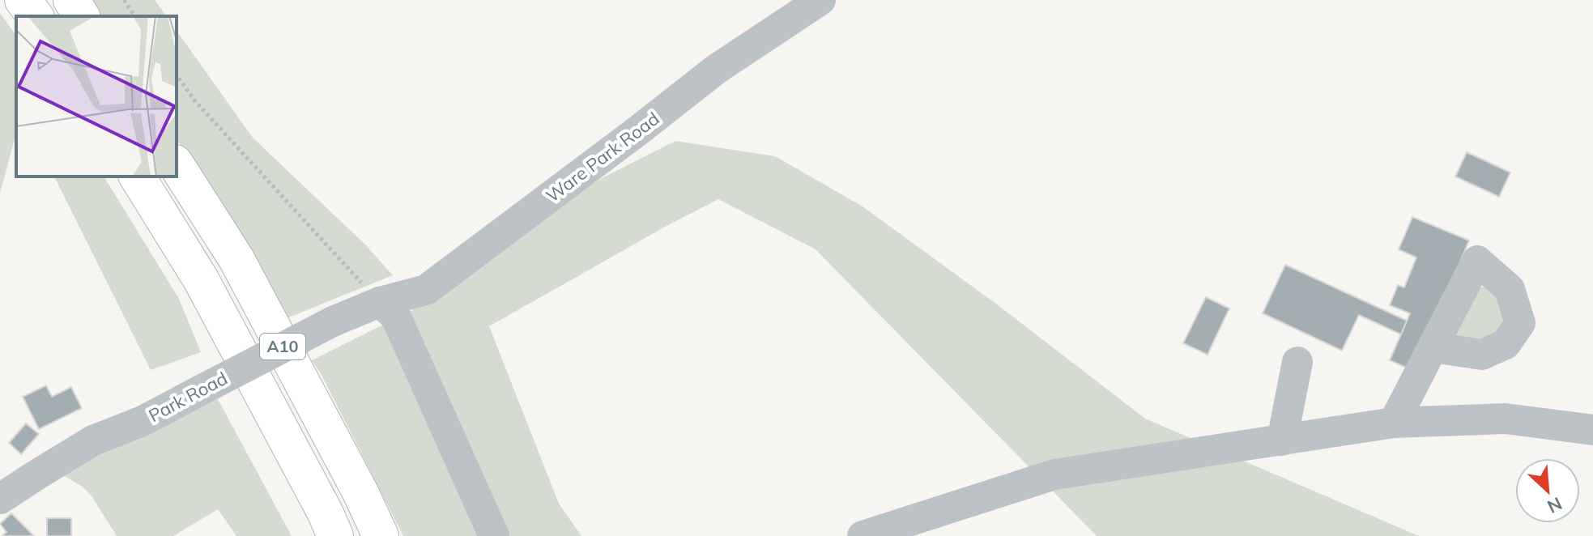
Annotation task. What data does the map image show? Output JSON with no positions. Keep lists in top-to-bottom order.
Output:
{
  "streets": {
    "highway": ["A10"],
    "street": ["Ware Park Road", "Park Road"]
  },
  "crossings": [
    ["Ware Park Road", "Park Road"]
  ],
  "north": "bottom right"
}
